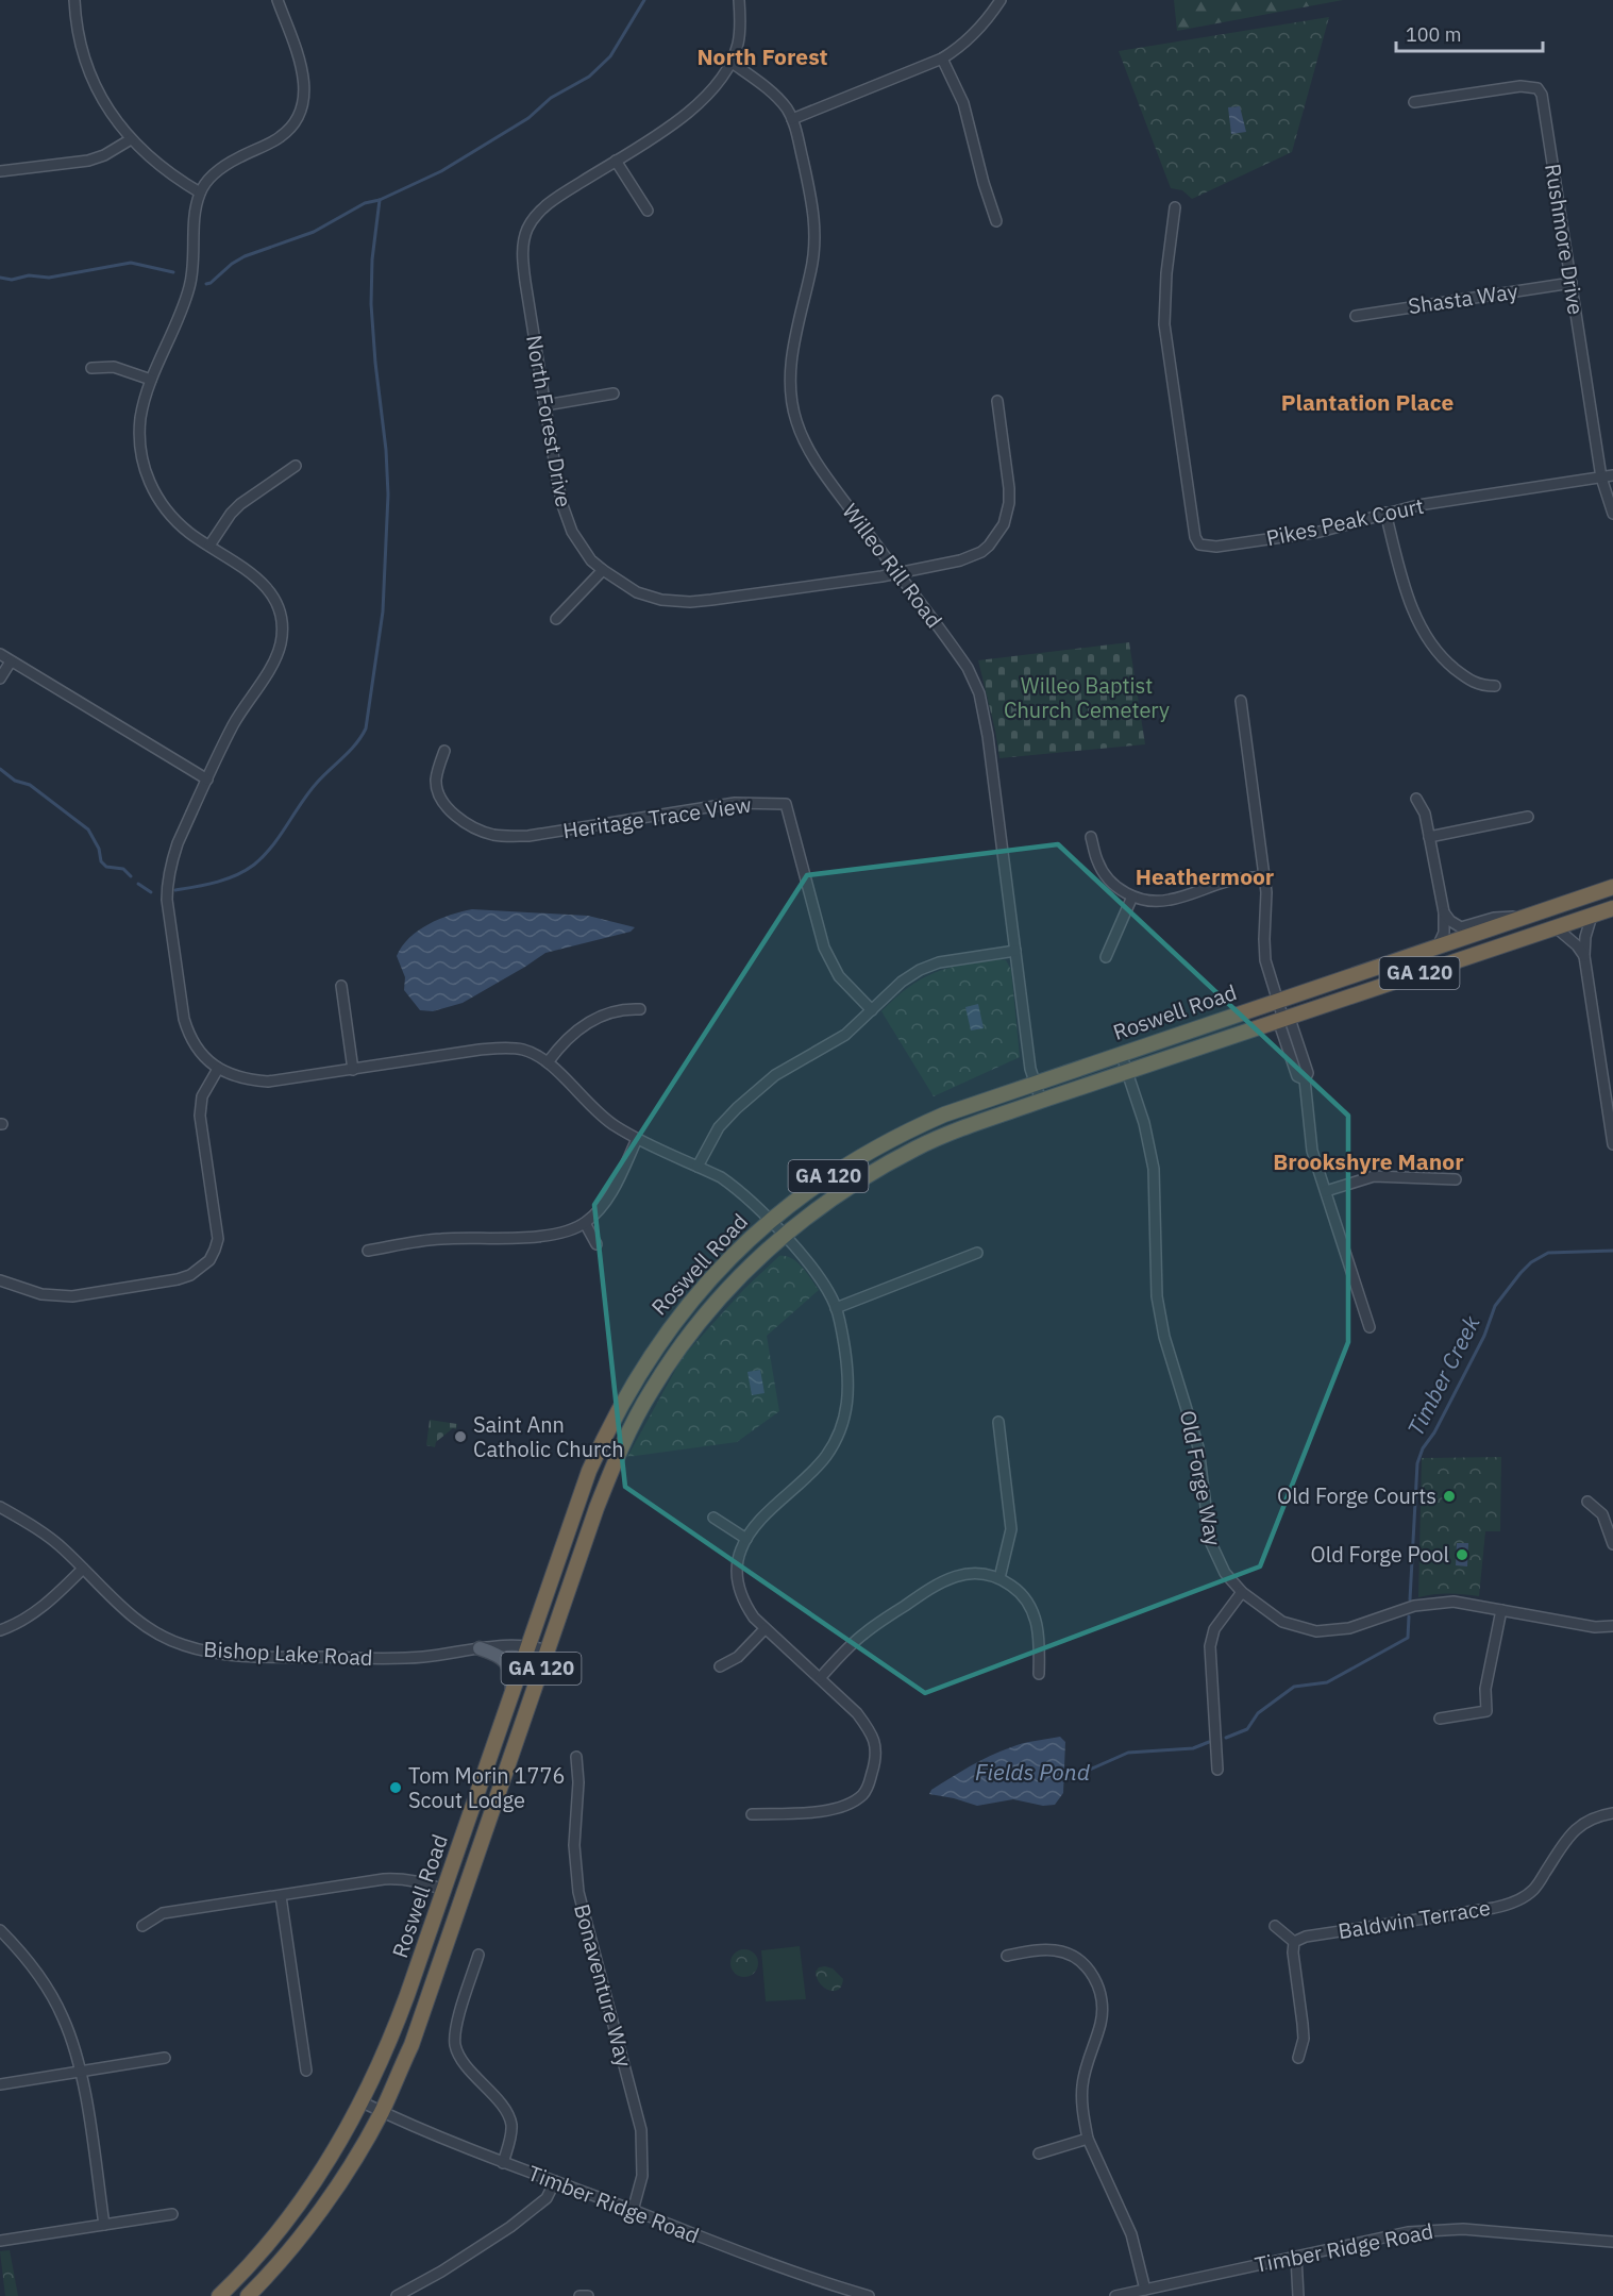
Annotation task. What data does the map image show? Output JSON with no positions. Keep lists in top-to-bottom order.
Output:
{
  "streets": {
    "highway": ["GA 120", "Roswell Road"],
    "street": [
      "Rushmore Drive",
      "Shasta Way",
      "North Forest Drive",
      "Pikes Peak Court",
      "Willeo Rill Road",
      "Heritage Trace View",
      "Old Forge Way",
      "Bishop Lake Road",
      "Baldwin Terrace",
      "Bonaventure Way",
      "Timber Ridge Road"
    ]
  },
  "crossings": [
    ["Rushmore Drive", "Shasta Way"],
    ["Rushmore Drive", "Pikes Peak Court"],
    ["North Forest Drive", "Willeo Rill Road"],
    ["Willeo Rill Road", "Roswell Road"],
    ["Roswell Road", "Old Forge Way"],
    ["Roswell Road", "Bishop Lake Road"],
    ["Roswell Road", "Timber Ridge Road"],
    ["Bonaventure Way", "Timber Ridge Road"]
  ],
  "districts": [
    "North Forest",
    "Plantation Place",
    "Heathermoor",
    "Brookshyre Manor"
  ],
  "water": ["Timber Creek", "Fields Pond"],
  "parks": ["Willeo Baptist Church Cemetery"],
  "places": [
    "Saint Ann Catholic Church",
    "Old Forge Courts",
    "Old Forge Pool",
    "Tom Morin 1776 Scout Lodge"
  ],
  "scale_bar": "100 m"
}
